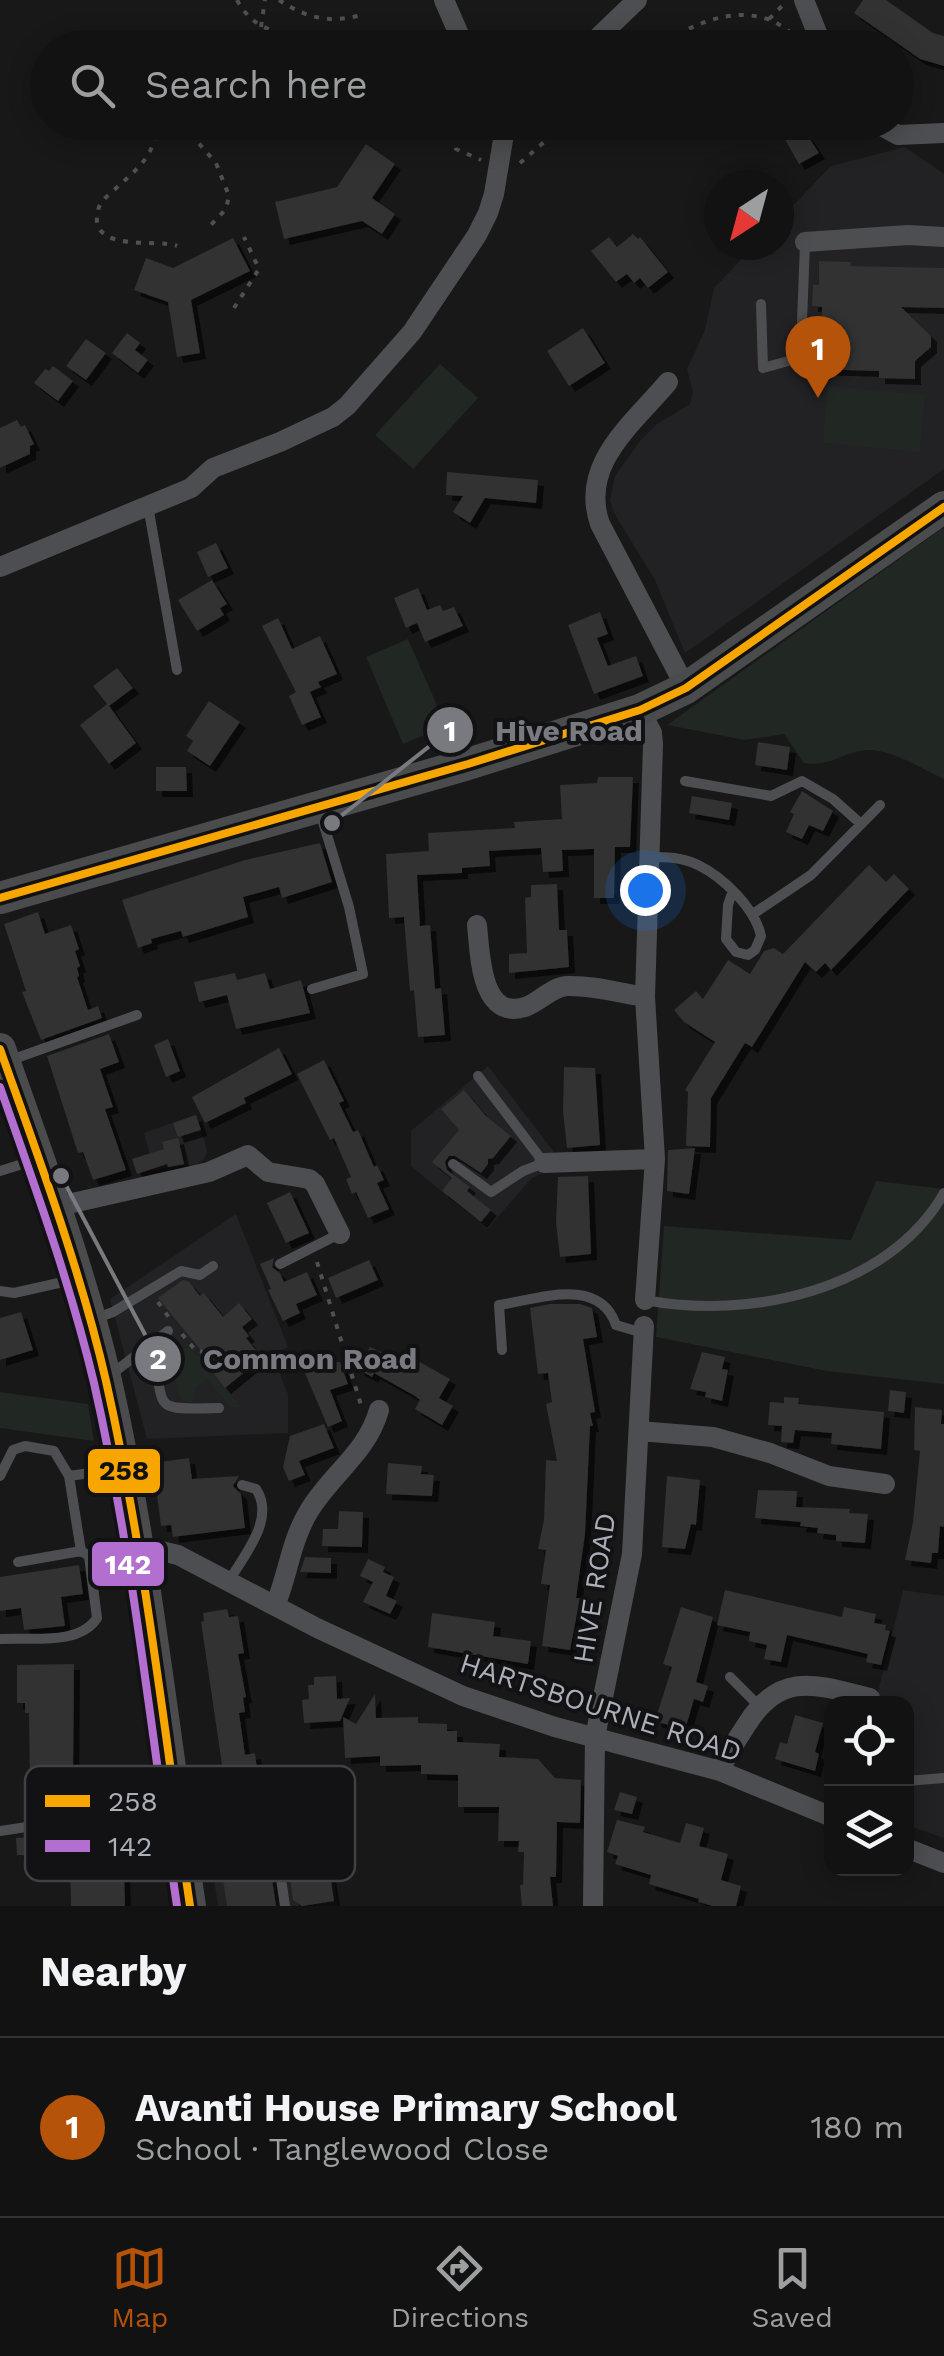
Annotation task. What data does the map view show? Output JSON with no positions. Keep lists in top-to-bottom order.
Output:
{
  "streets": {
    "street": ["HIVE ROAD", "HARTSBOURNE ROAD"]
  },
  "crossings": [
    ["HIVE ROAD", "HARTSBOURNE ROAD"]
  ],
  "places": ["Hive Road", "Common Road"],
  "lines": ["transit line 258", "transit line 142"],
  "legend": ["258", "142"],
  "north": "bottom left",
  "page": {
    "search": "Search here",
    "pins": "1",
    "heading": "Nearby",
    "list": [
      {
        "mark": "1",
        "name": "Avanti House Primary School",
        "note": "School · Tanglewood Close",
        "value": "180 m"
      }
    ],
    "nav": ["Map", "Directions", "Saved"]
  }
}
